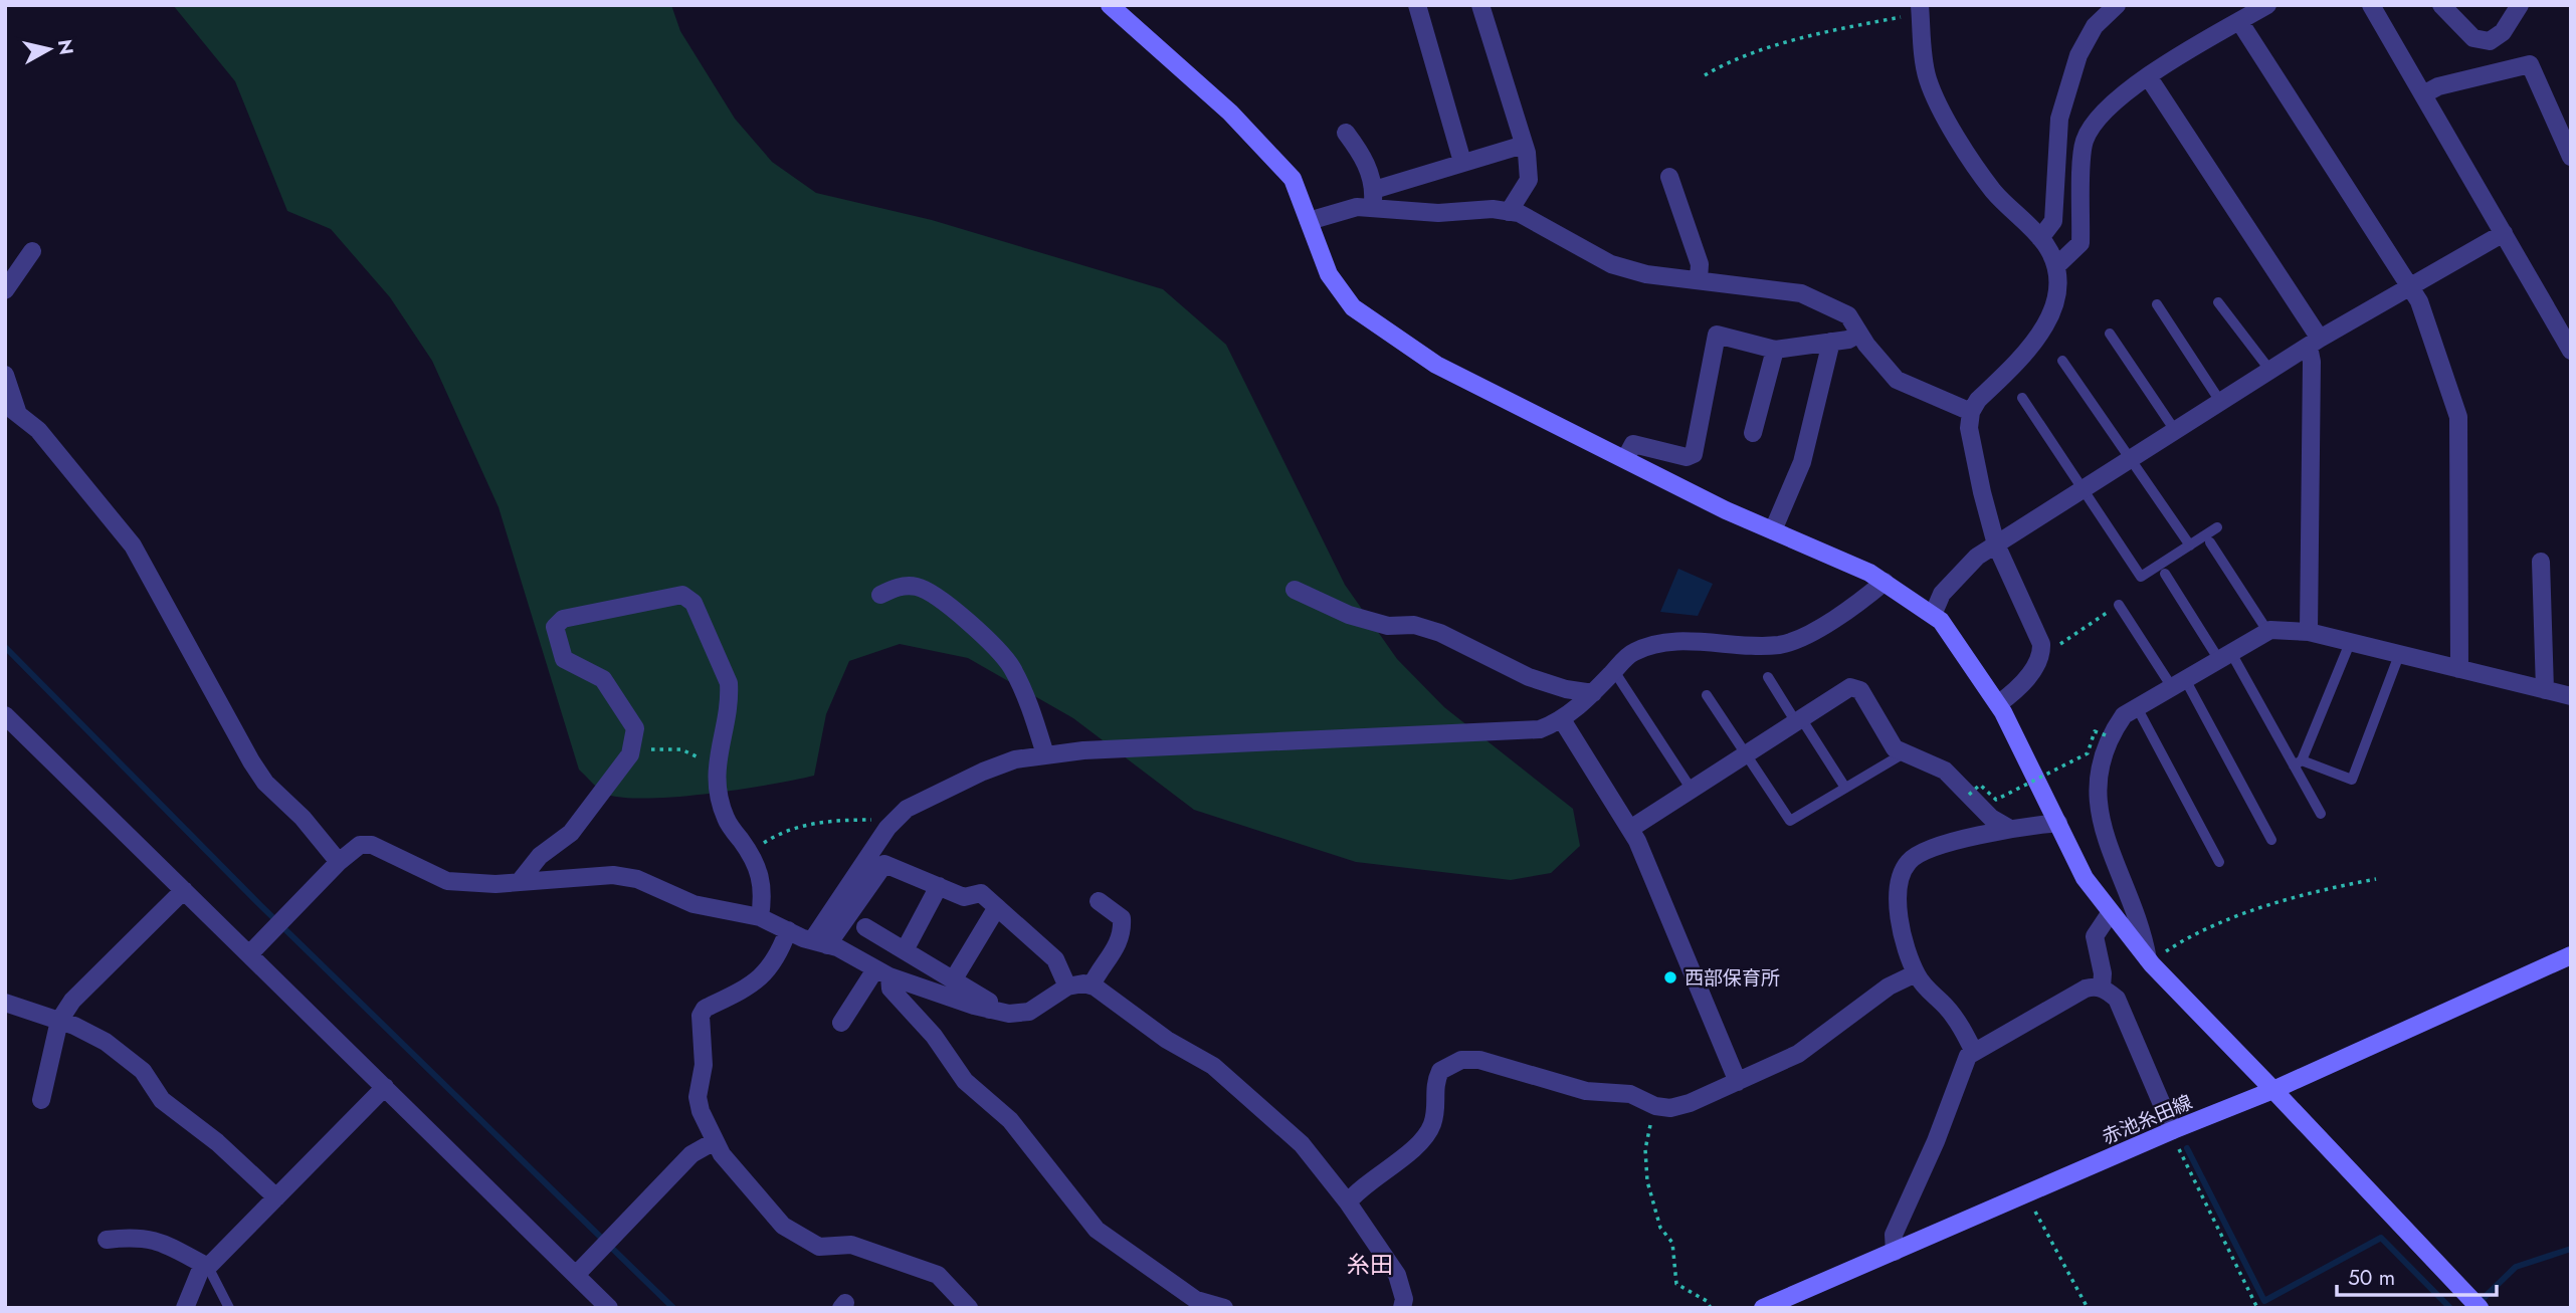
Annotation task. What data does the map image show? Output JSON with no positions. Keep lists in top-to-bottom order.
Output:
{
  "streets": {
    "street": ["赤池糸田線"]
  },
  "districts": ["糸田"],
  "places": ["西部保育所"],
  "scale_bar": "50 m",
  "north": "right"
}
